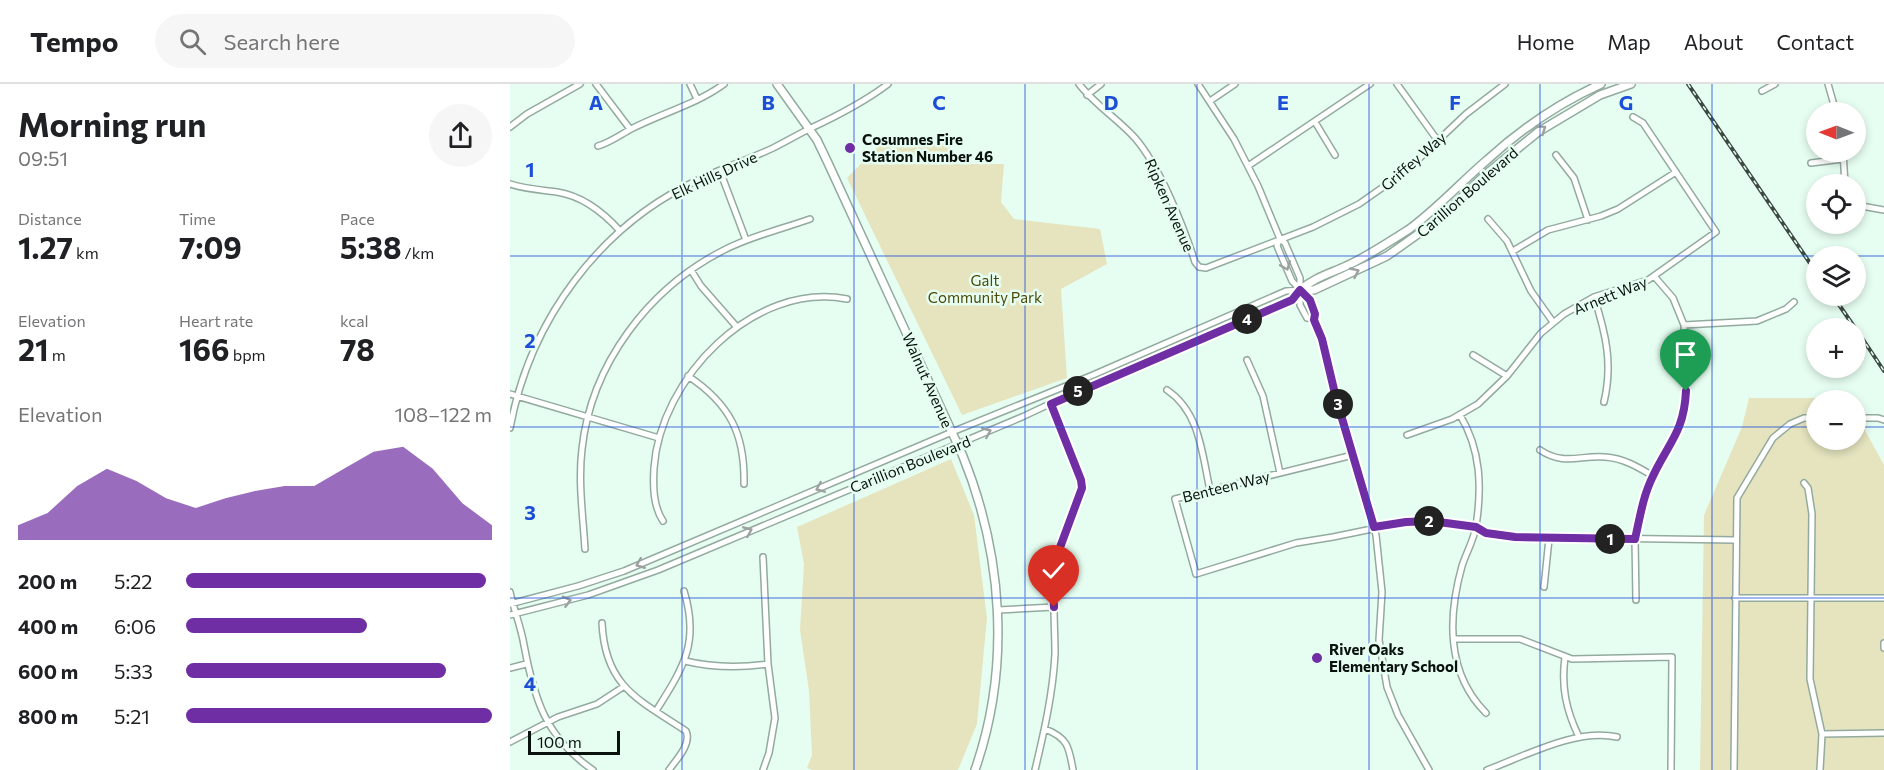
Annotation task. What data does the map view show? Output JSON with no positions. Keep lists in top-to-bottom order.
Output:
{
  "streets": {
    "street": [
      "Griffey Way",
      "Elk Hills Drive",
      "Carillion Boulevard",
      "Ripken Avenue",
      "Arnett Way",
      "Walnut Avenue",
      "Benteen Way"
    ]
  },
  "crossings": [
    ["Griffey Way", "Ripken Avenue"],
    ["Elk Hills Drive", "Walnut Avenue"],
    ["Carillion Boulevard", "Walnut Avenue"]
  ],
  "parks": ["Galt Community Park"],
  "places": ["Cosumnes Fire Station Number 46", "River Oaks Elementary School"],
  "scale_bar": "100 m",
  "north": "left",
  "page": {
    "header": "Tempo",
    "search": "Search here",
    "nav": [
      "Home",
      "Map",
      "About",
      "Contact"
    ],
    "heading": ["Morning run", "09:51"],
    "map_buttons": ["+", "−"],
    "stats": [
      ["Distance", "1.27 km"],
      ["Time", "7:09"],
      ["Pace", "5:38 /km"],
      ["Elevation", "21 m"],
      ["Heart rate", "166 bpm"],
      ["kcal", "78"]
    ],
    "pins": [
      "4",
      "5",
      "3",
      "2",
      "1"
    ],
    "chart": ["Elevation", "108–122 m"],
    "list": [
      {
        "name": "200 m",
        "note": "5:22"
      },
      {
        "name": "400 m",
        "note": "6:06"
      },
      {
        "name": "600 m",
        "note": "5:33"
      },
      {
        "name": "800 m",
        "note": "5:21"
      }
    ],
    "scale": "100 m"
  },
  "grid": {
    "columns": [
      "A",
      "B",
      "C",
      "D",
      "E",
      "F",
      "G"
    ],
    "rows": [
      "1",
      "2",
      "3",
      "4"
    ]
  }
}
